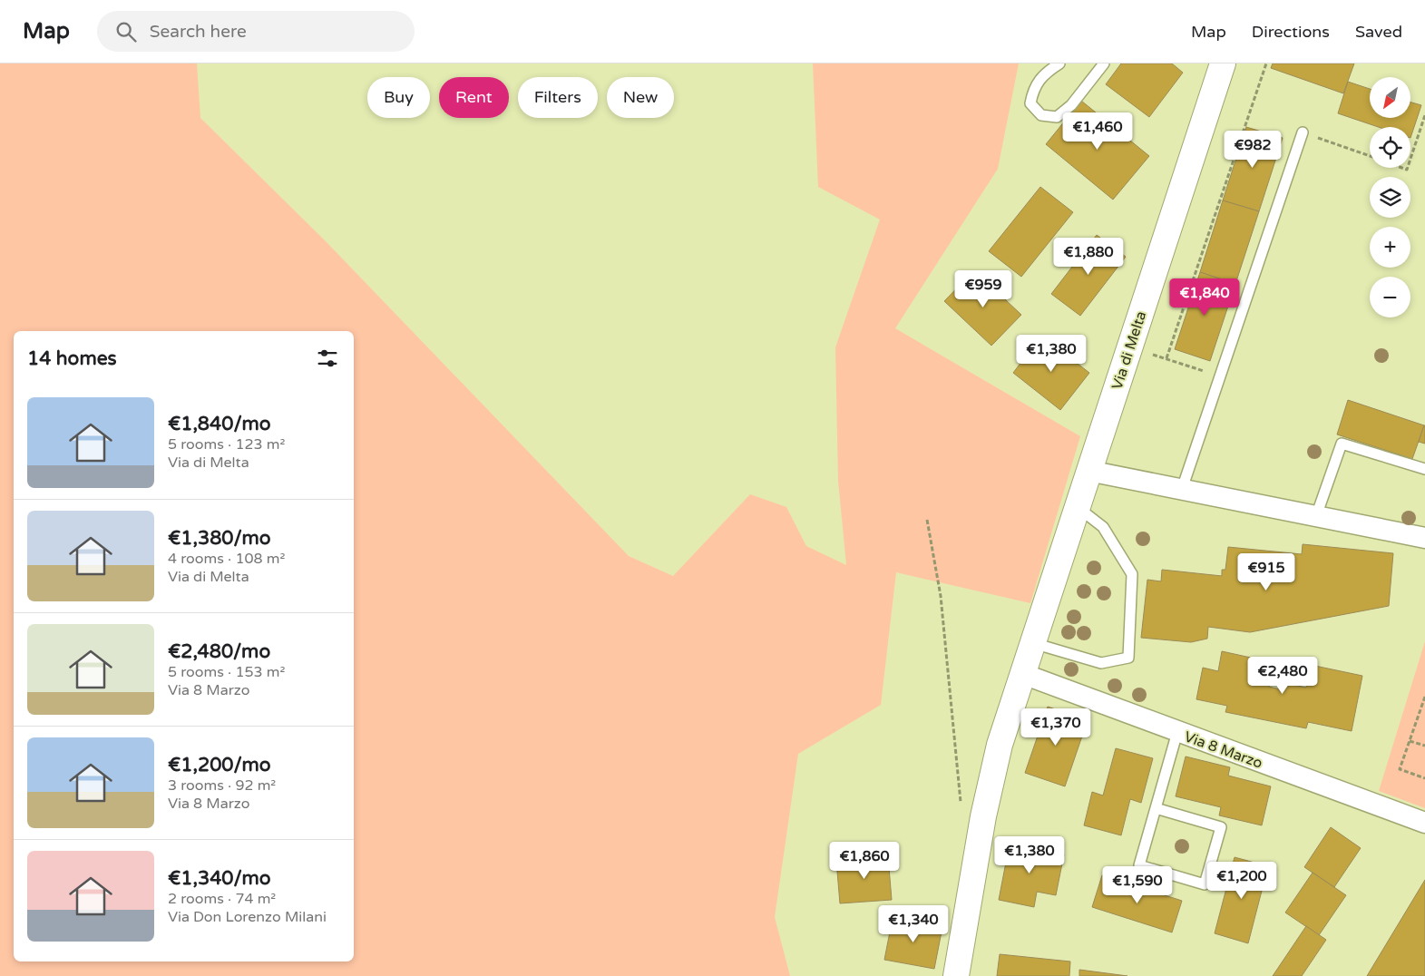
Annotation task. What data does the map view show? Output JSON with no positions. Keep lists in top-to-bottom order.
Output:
{
  "streets": {
    "street": ["Via di Melta", "Via 8 Marzo"]
  },
  "crossings": [
    ["Via di Melta", "Via 8 Marzo"]
  ],
  "north": "bottom left",
  "page": {
    "header": "Map",
    "search": "Search here",
    "nav": ["Map", "Directions", "Saved"],
    "map_buttons": ["+", "−"],
    "chip": [
      "Buy",
      "Rent",
      "Filters",
      "New"
    ],
    "price": [
      "€1,460",
      "€982",
      "€1,880",
      "€959",
      "€1,840",
      "€1,380",
      "€915",
      "€2,480",
      "€1,370",
      "€1,380",
      "€1,860",
      "€1,200",
      "€1,590",
      "€1,340"
    ],
    "heading": "14 homes",
    "list": [
      {
        "name": "€1,840/mo",
        "note": "5 rooms · 123 m² · Via di Melta"
      },
      {
        "name": "€1,380/mo",
        "note": "4 rooms · 108 m² · Via di Melta"
      },
      {
        "name": "€2,480/mo",
        "note": "5 rooms · 153 m² · Via 8 Marzo"
      },
      {
        "name": "€1,200/mo",
        "note": "3 rooms · 92 m² · Via 8 Marzo"
      },
      {
        "name": "€1,340/mo",
        "note": "2 rooms · 74 m² · Via Don Lorenzo Milani"
      }
    ]
  }
}
